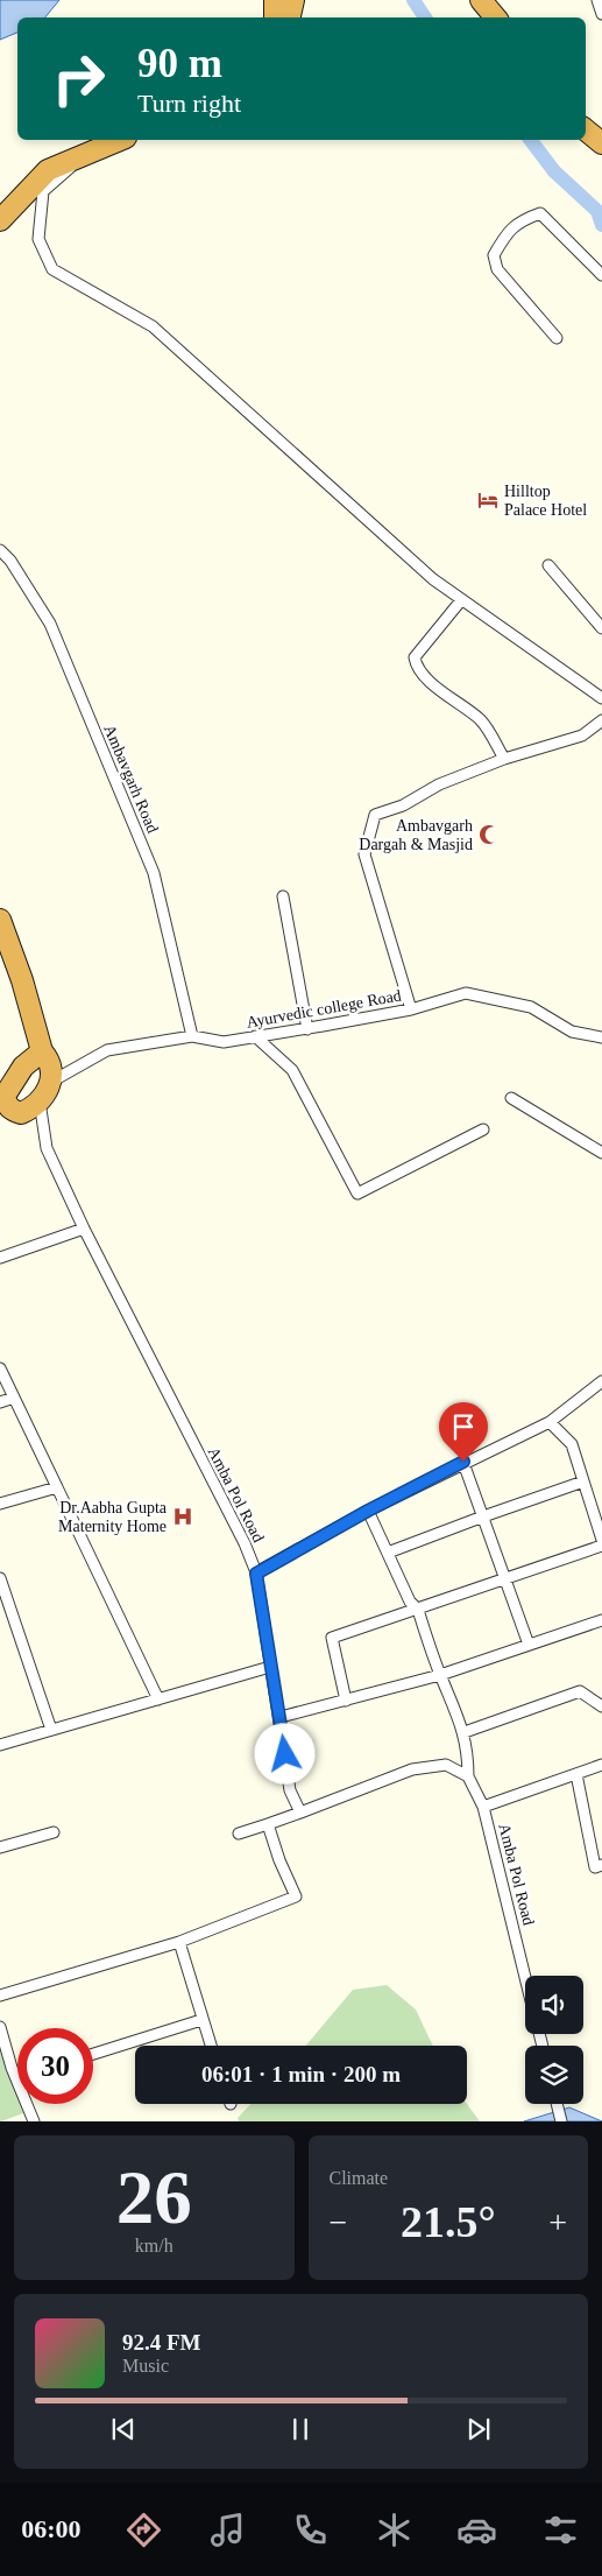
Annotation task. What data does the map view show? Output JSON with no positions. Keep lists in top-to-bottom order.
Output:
{
  "streets": {
    "street": ["Ambavgarh Road", "Ayurvedic college Road", "Amba Pol Road"]
  },
  "crossings": [
    ["Ambavgarh Road", "Ayurvedic college Road"]
  ],
  "places": {
    "hotel": ["Hilltop Palace Hotel"],
    "mosque": ["Ambavgarh Dargah & Masjid"],
    "hospital": ["Dr.Aabha Gupta Maternity Home"]
  },
  "page": {
    "turn": ["90 m", "Turn right"],
    "limit": "30",
    "trip": "06:01 · 1 min · 200 m",
    "tile": [
      ["26", "km/h"],
      "Climate"
    ],
    "heat": ["−", "21.5°", "+"],
    "song": ["92.4 FM", "Music"],
    "tabs": "06:00"
  }
}
